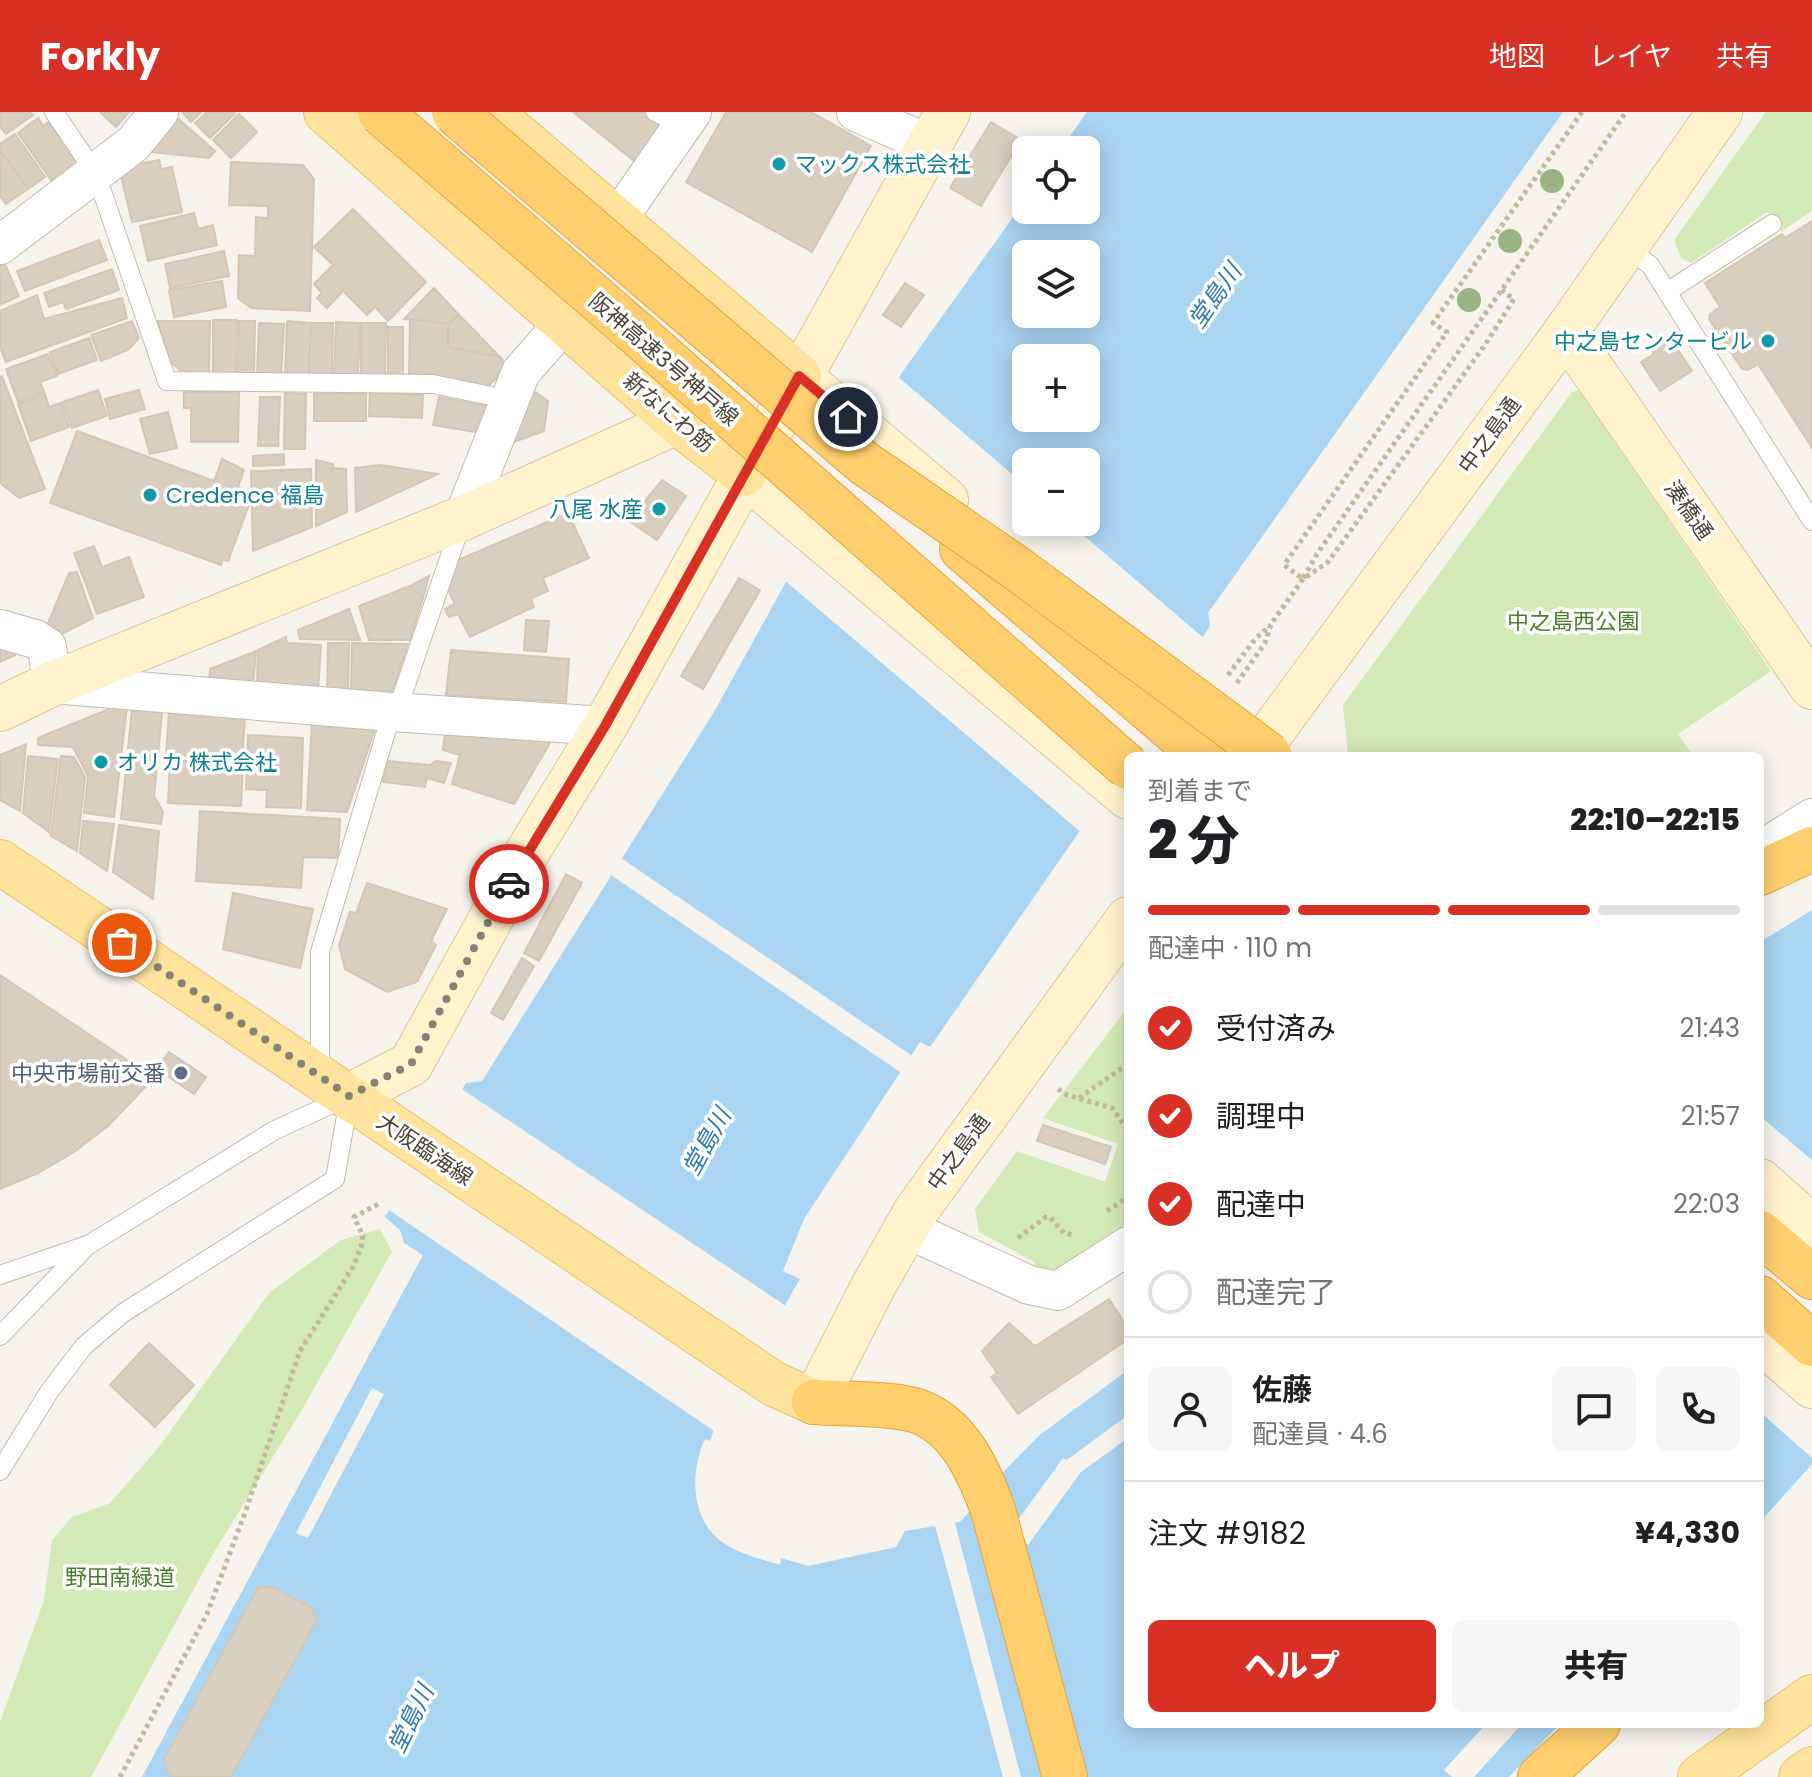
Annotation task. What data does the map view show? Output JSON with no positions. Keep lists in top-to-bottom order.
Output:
{
  "streets": {
    "highway": ["阪神高速3号神戸線"],
    "main road": ["新なにわ筋", "大阪臨海線"],
    "street": ["中之島通", "湊橋通"]
  },
  "crossings": [
    ["中之島通", "湊橋通"],
    ["中之島通", "大阪臨海線"]
  ],
  "water": ["堂島川"],
  "parks": ["中之島西公園", "野田南緑道"],
  "places": [
    "マックス株式会社",
    "中之島センタービル",
    "Credence 福島",
    "八尾 水産",
    "オリカ 株式会社",
    "中央市場前交番"
  ],
  "page": {
    "header": "Forkly",
    "nav": ["地図", "レイヤ", "共有"],
    "map_buttons": ["+", "−"],
    "heading": ["2 分", "到着まで", "22:10–22:15"],
    "panel": [
      "佐藤",
      "配達員 · 4.6",
      "注文 #9182",
      "¥4,330"
    ],
    "bar": "配達中 · 110 m",
    "list": [
      ["受付済み", "21:43"],
      ["調理中", "21:57"],
      ["配達中", "22:03"],
      "配達完了"
    ],
    "buttons": ["ヘルプ", "共有"]
  }
}
